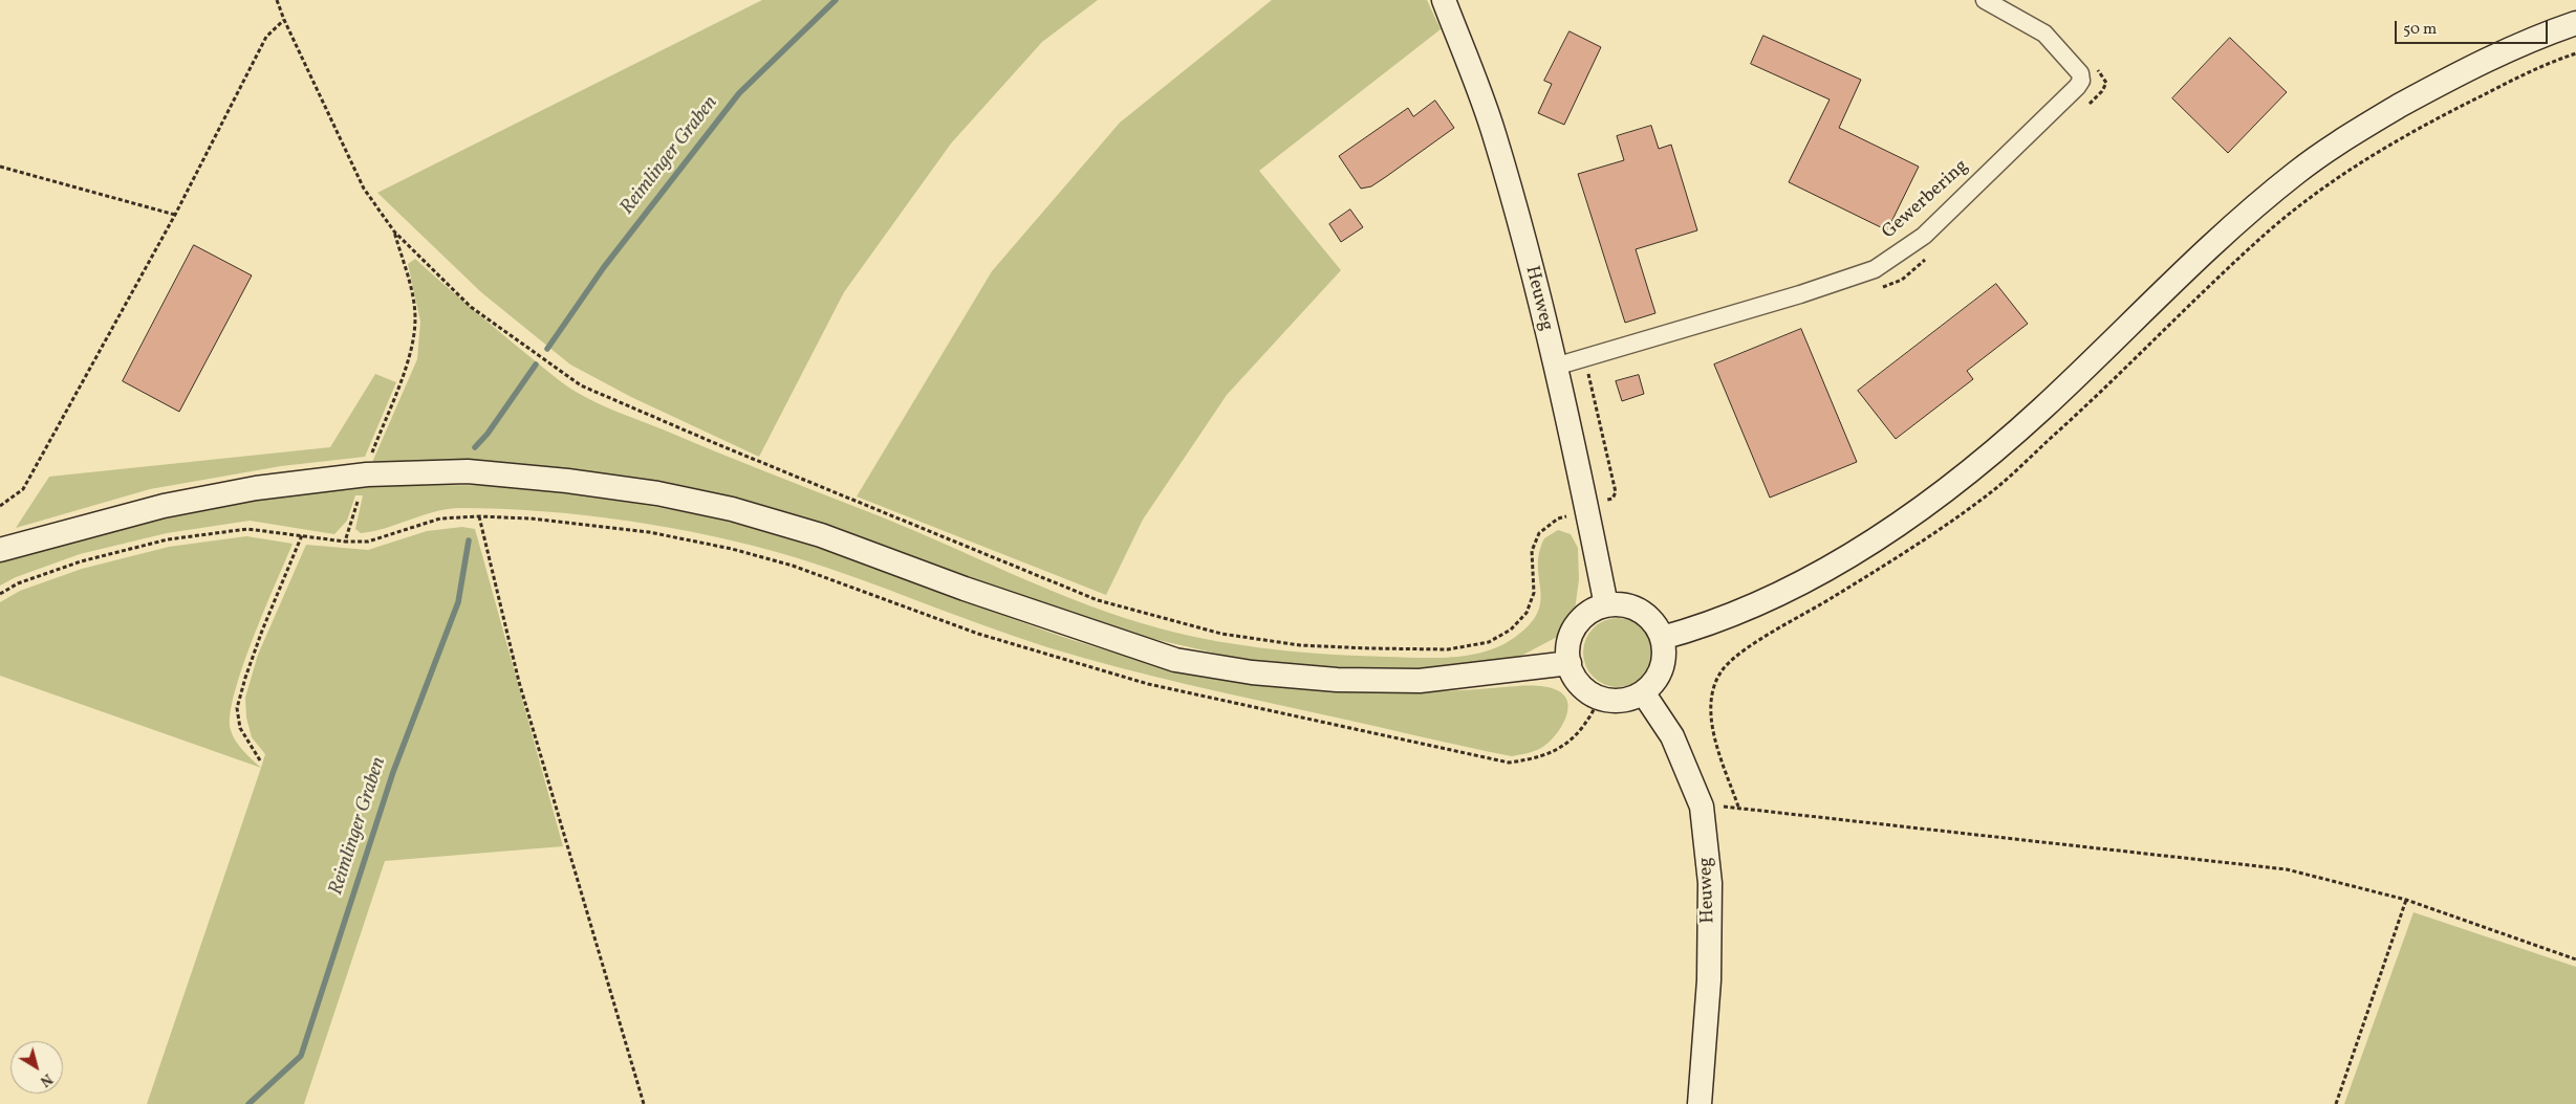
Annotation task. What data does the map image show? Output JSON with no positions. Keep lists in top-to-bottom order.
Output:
{
  "streets": {
    "main road": ["Heuweg"],
    "street": ["Gewerbering"]
  },
  "crossings": [
    ["Gewerbering", "Heuweg"]
  ],
  "water": ["Reimlinger Graben"],
  "scale_bar": "50 m",
  "north": "bottom right"
}
